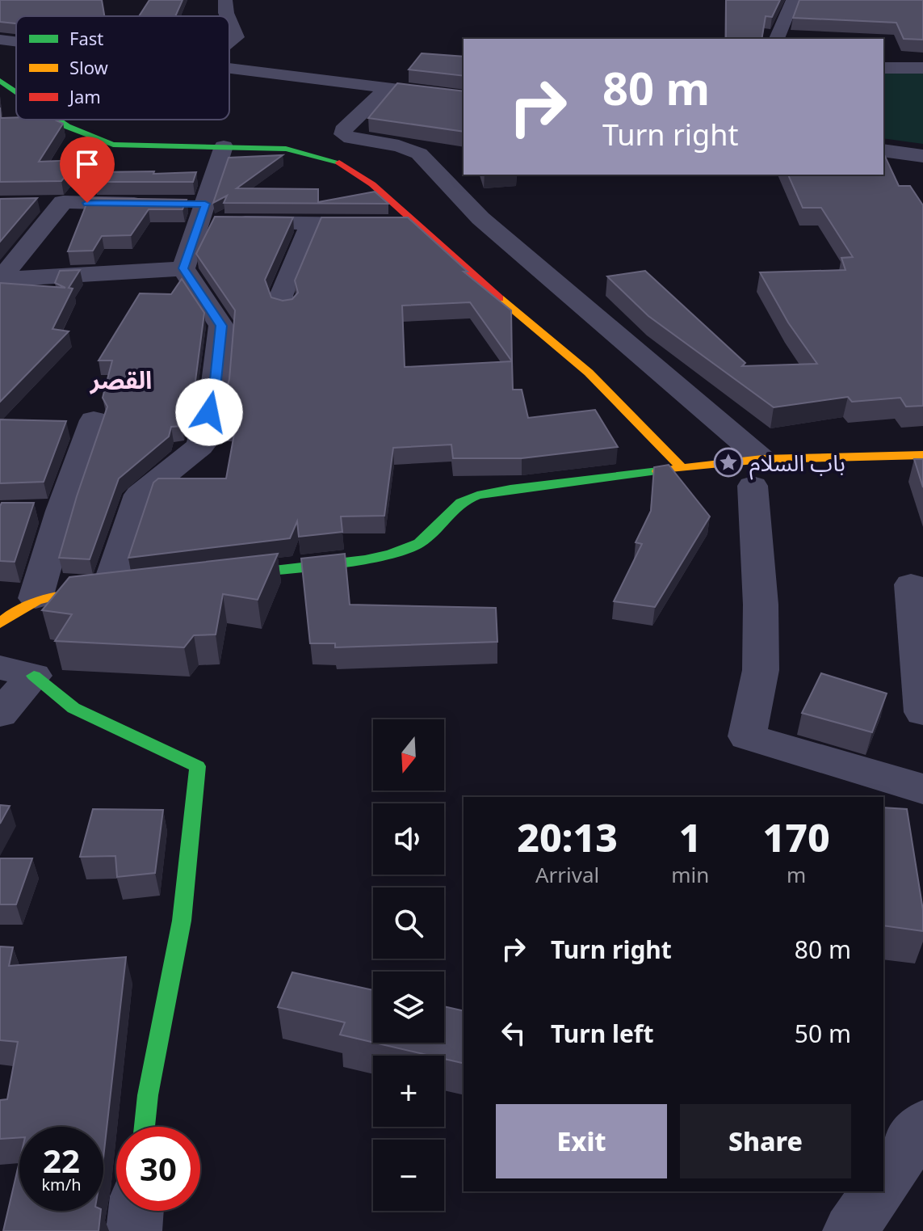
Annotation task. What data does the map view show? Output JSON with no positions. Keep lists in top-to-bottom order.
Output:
{
  "districts": ["القصر"],
  "places": {
    "place": ["باب السلام"]
  },
  "legend": ["Fast", "Slow", "Jam"],
  "north": "bottom",
  "page": {
    "turn": ["80 m", "Turn right"],
    "map_buttons": ["+", "−"],
    "eta": [
      "20:13",
      "Arrival",
      "1",
      "min",
      "170",
      "m"
    ],
    "list": [
      {
        "name": "Turn right",
        "value": "80 m"
      },
      {
        "name": "Turn left",
        "value": "50 m"
      }
    ],
    "buttons": ["Exit", "Share"],
    "speed": "22 km/h",
    "limit": "30"
  }
}
